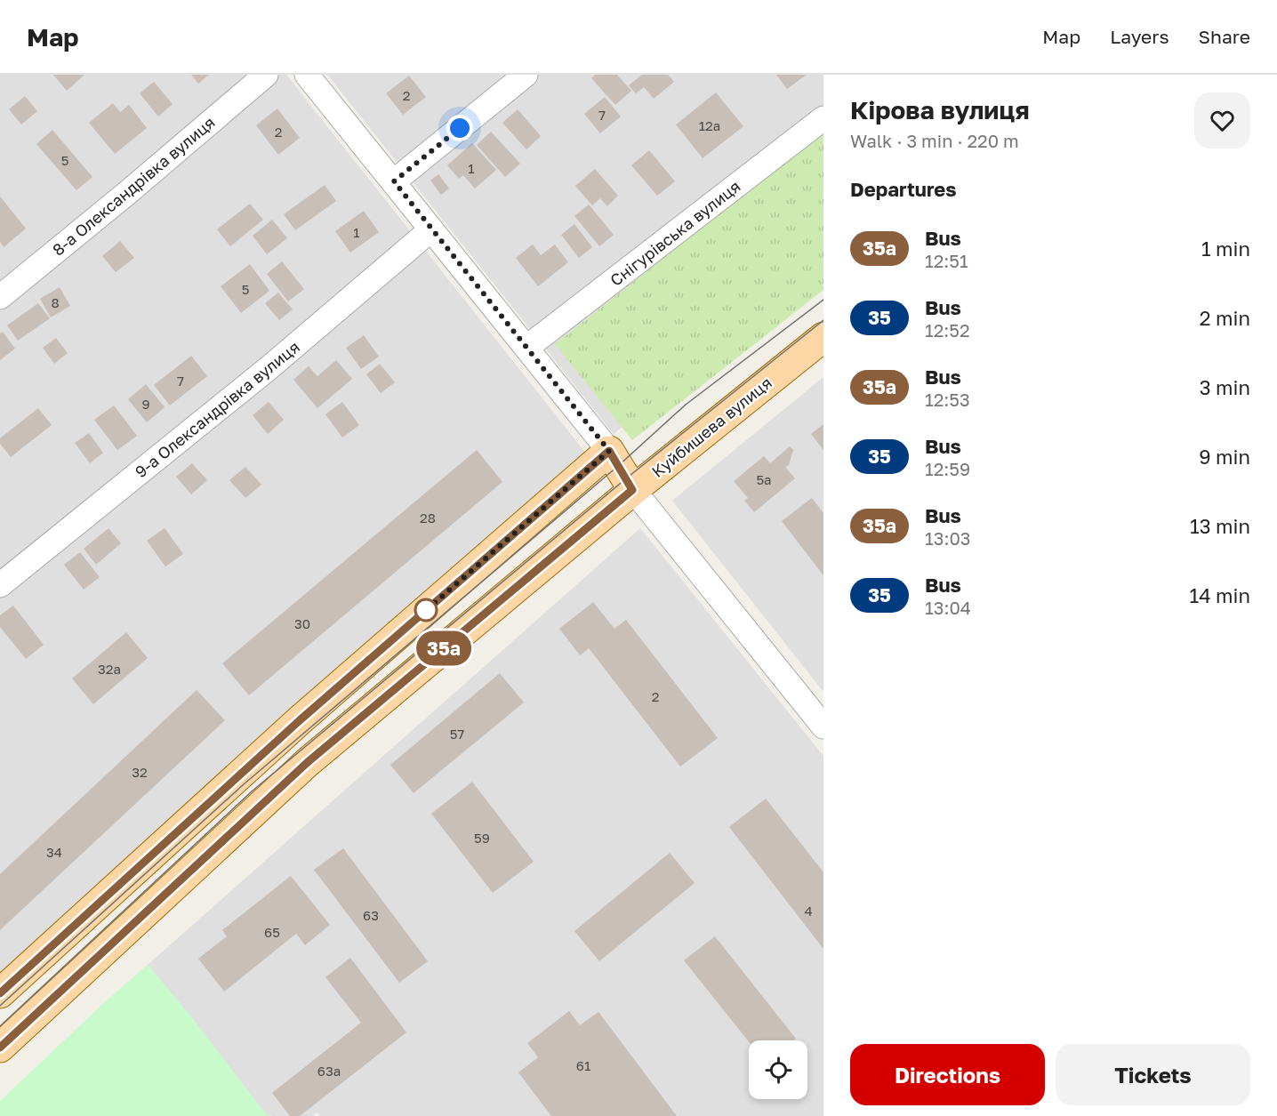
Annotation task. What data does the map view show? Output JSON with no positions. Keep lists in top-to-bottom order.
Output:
{
  "streets": {
    "main road": ["Куйбишева вулиця"],
    "street": ["8-а Олександрівка вулиця", "Снігурівська вулиця", "9-а Олександрівка вулиця"]
  },
  "lines": ["bus line 35а"],
  "house_numbers": [
    "2",
    "7",
    "12а",
    "2",
    "5",
    "1",
    "1",
    "5",
    "8",
    "7",
    "9",
    "5а",
    "28",
    "30",
    "32а",
    "2",
    "57",
    "32",
    "59",
    "34",
    "4",
    "63",
    "65",
    "61",
    "63а"
  ],
  "page": {
    "header": "Map",
    "nav": ["Map", "Layers", "Share"],
    "on_map": "35а",
    "heading": [
      ["Кірова вулиця", "Walk · 3 min · 220 m"],
      "Departures"
    ],
    "list": [
      {
        "mark": "35а",
        "name": "Bus",
        "note": "12:51",
        "value": "1 min"
      },
      {
        "mark": "35",
        "name": "Bus",
        "note": "12:52",
        "value": "2 min"
      },
      {
        "mark": "35а",
        "name": "Bus",
        "note": "12:53",
        "value": "3 min"
      },
      {
        "mark": "35",
        "name": "Bus",
        "note": "12:59",
        "value": "9 min"
      },
      {
        "mark": "35а",
        "name": "Bus",
        "note": "13:03",
        "value": "13 min"
      },
      {
        "mark": "35",
        "name": "Bus",
        "note": "13:04",
        "value": "14 min"
      }
    ],
    "buttons": ["Directions", "Tickets"]
  }
}
